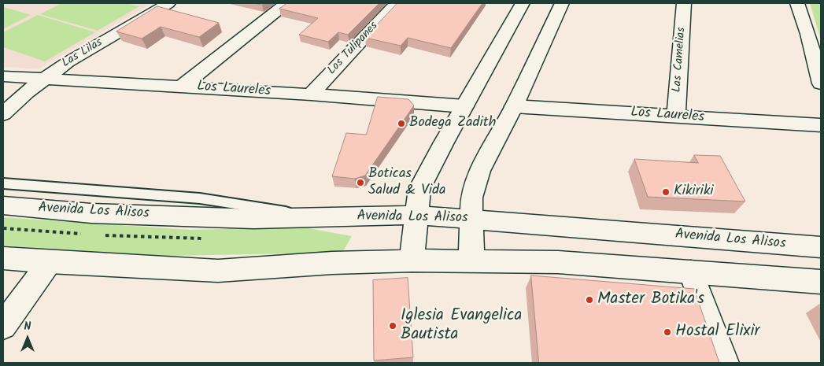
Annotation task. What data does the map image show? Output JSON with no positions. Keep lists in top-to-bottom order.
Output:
{
  "streets": {
    "main road": [
      "Los Tulipanes",
      "Las Lilas",
      "Las Camelias",
      "Los Laureles",
      "Avenida Los Alisos"
    ]
  },
  "crossings": [
    ["Los Tulipanes", "Los Laureles"],
    ["Las Lilas", "Los Laureles"],
    ["Las Camelias", "Los Laureles"]
  ],
  "places": [
    "Bodega Zadith",
    "Boticas Salud & Vida",
    "Kikiriki",
    "Master Botika's",
    "Iglesia Evangelica Bautista",
    "Hostal Elixir"
  ],
  "north": "top"
}
